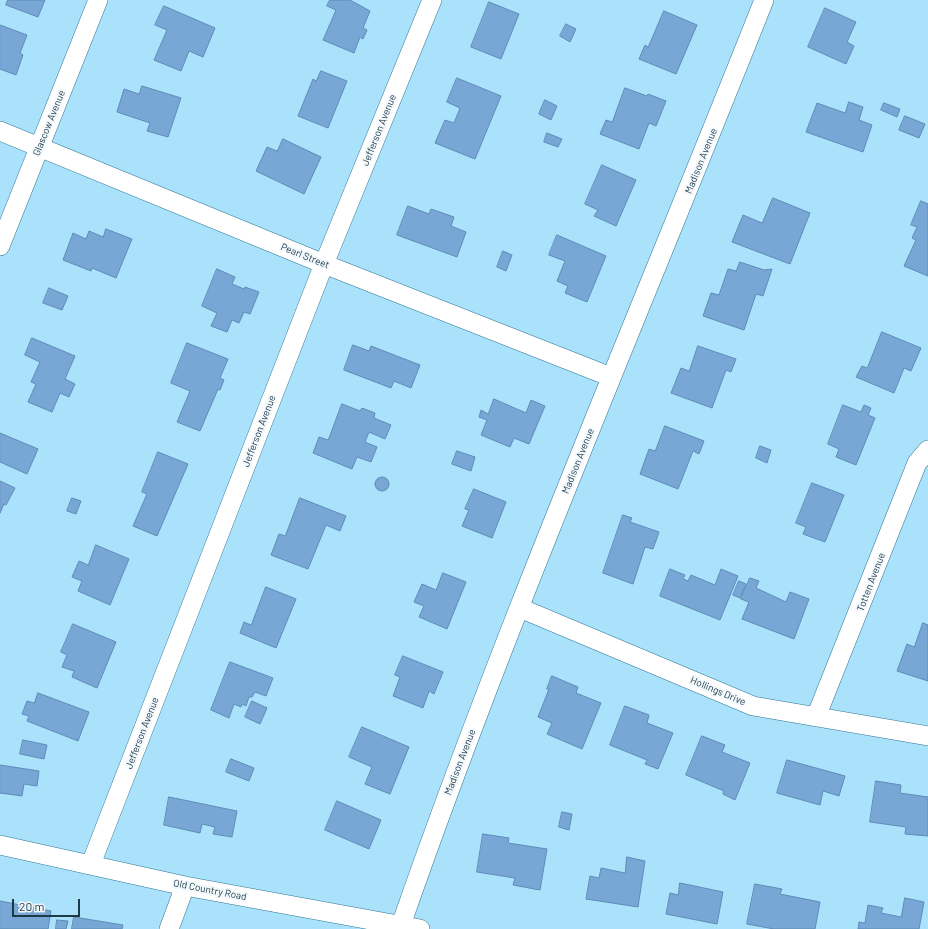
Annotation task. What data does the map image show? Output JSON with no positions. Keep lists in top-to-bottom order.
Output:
{
  "streets": {
    "street": [
      "Glascow Avenue",
      "Jefferson Avenue",
      "Madison Avenue",
      "Pearl Street",
      "Totten Avenue",
      "Hollings Drive",
      "Old Country Road"
    ]
  },
  "crossings": [
    ["Glascow Avenue", "Pearl Street"],
    ["Jefferson Avenue", "Pearl Street"],
    ["Jefferson Avenue", "Old Country Road"],
    ["Madison Avenue", "Pearl Street"],
    ["Madison Avenue", "Hollings Drive"],
    ["Madison Avenue", "Old Country Road"],
    ["Totten Avenue", "Hollings Drive"]
  ],
  "scale_bar": "20 m"
}
